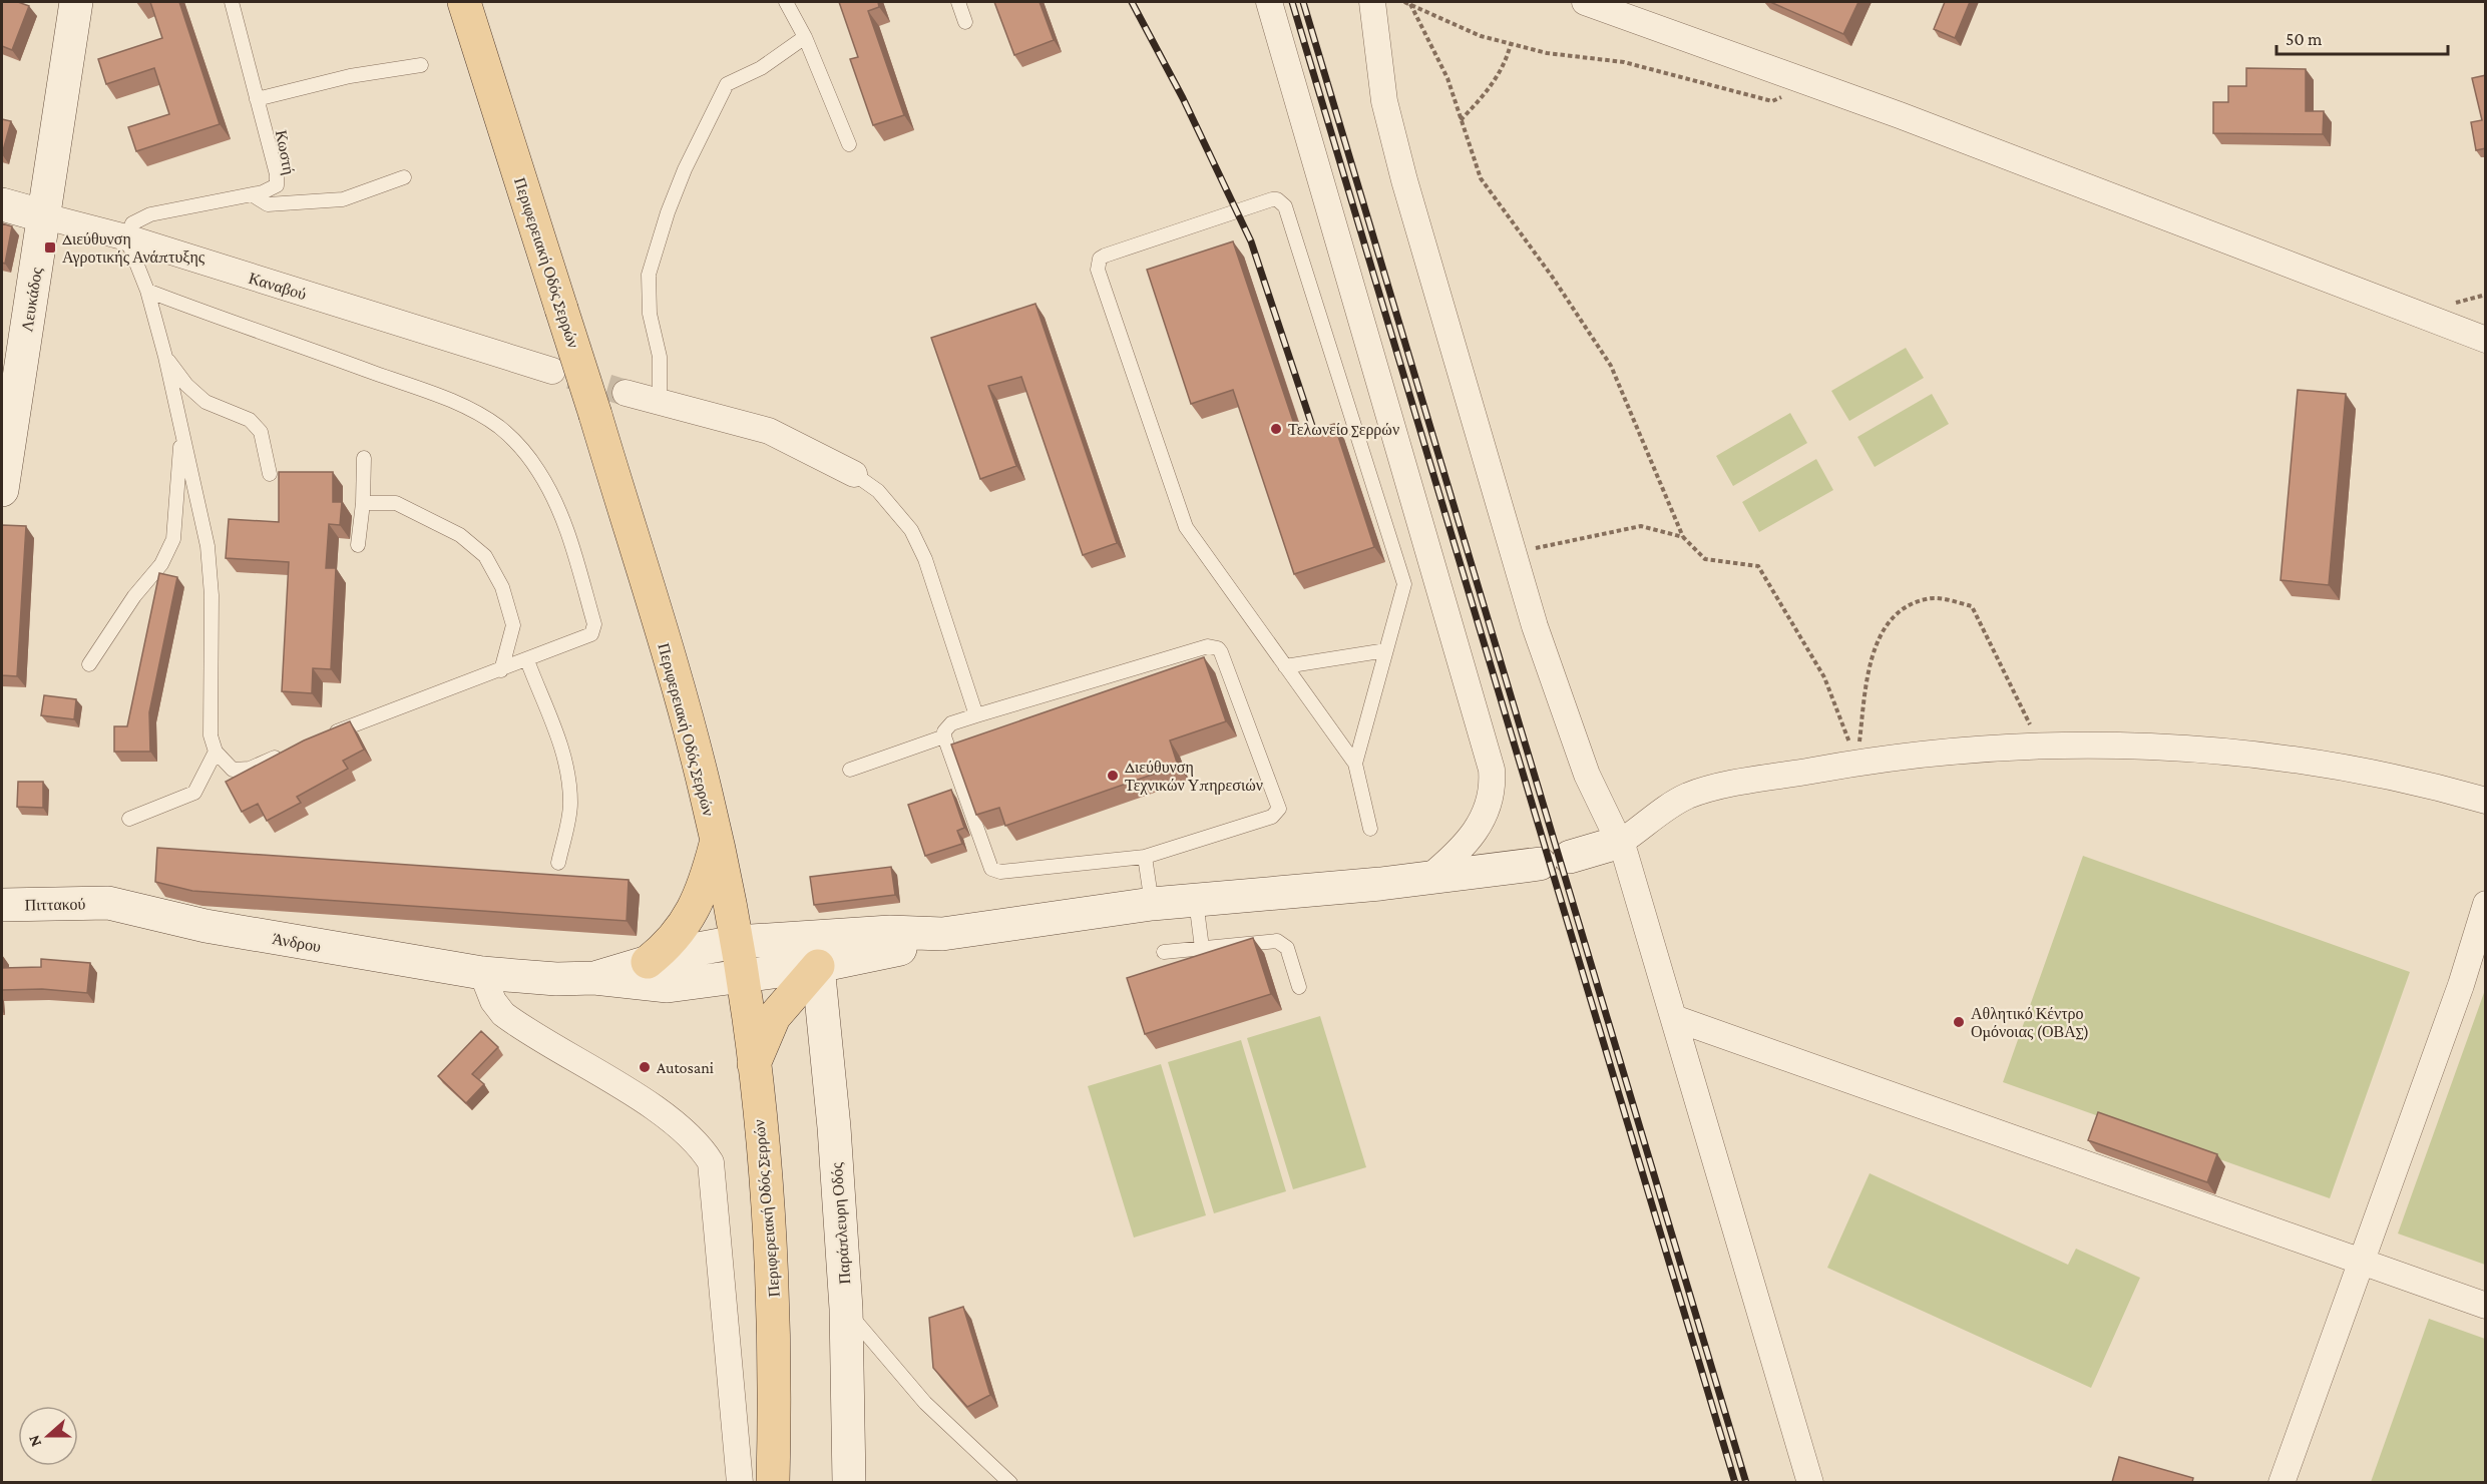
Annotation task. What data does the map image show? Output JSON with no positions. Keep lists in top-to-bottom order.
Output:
{
  "streets": {
    "main road": ["Περιφερειακή Οδός Σερρών"],
    "street": [
      "Καναβού",
      "Λευκάδος",
      "Πιττακού",
      "Άνδρου",
      "Παράπλευρη Οδός"
    ],
    "lane": ["Κωστή"]
  },
  "crossings": [
    ["Κωστή", "Καναβού"],
    ["Καναβού", "Λευκάδος"],
    ["Πιττακού", "Άνδρου"]
  ],
  "places": {
    "transit": ["Διεύθυνση Αγροτικής Ανάπτυξης"],
    "other": [
      "Τελωνείο Σερρών",
      "Διεύθυνση Τεχνικών Υπηρεσιών",
      "Αθλητικό Κέντρο Ομόνοιας (ΟΒΑΣ)",
      "Autosani"
    ]
  },
  "scale_bar": "50 m",
  "north": "left"
}
